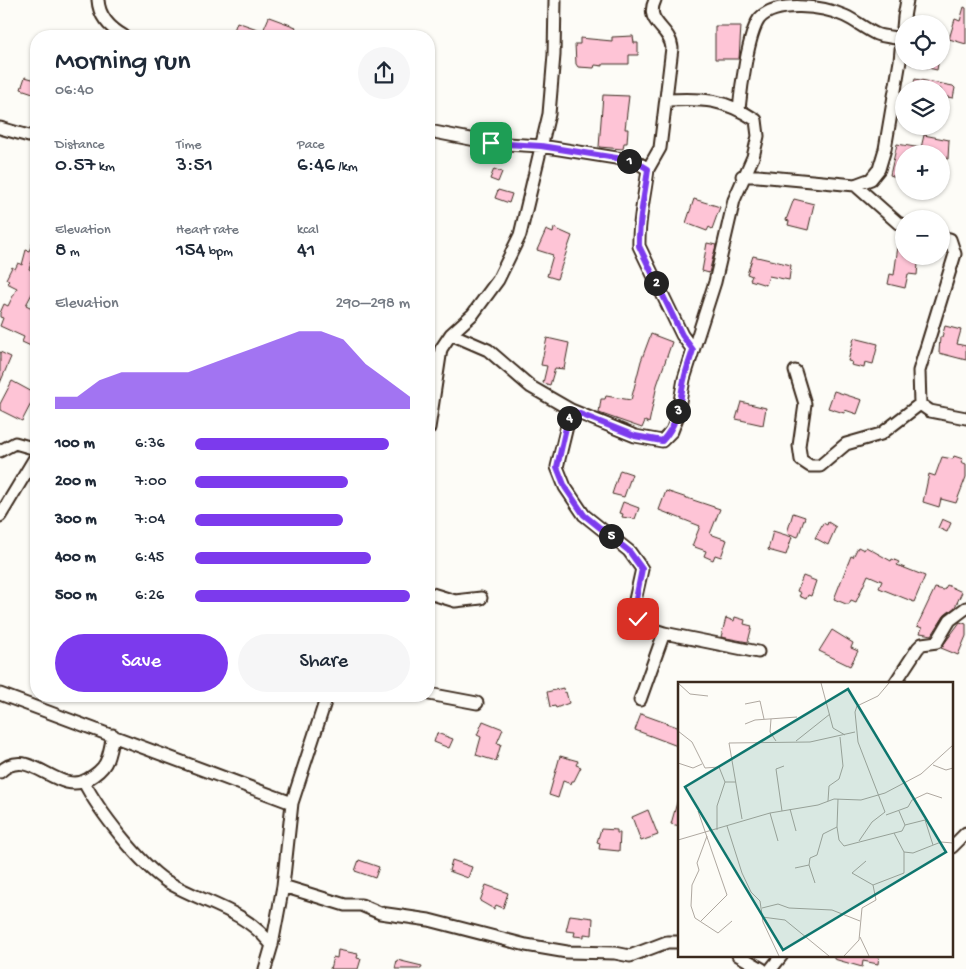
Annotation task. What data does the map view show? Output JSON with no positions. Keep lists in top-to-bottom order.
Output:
{
  "page": {
    "map_buttons": ["+", "−"],
    "heading": ["Morning run", "06:40"],
    "stats": [
      ["Distance", "0.57 km"],
      ["Time", "3:51"],
      ["Pace", "6:46 /km"],
      ["Elevation", "8 m"],
      ["Heart rate", "154 bpm"],
      ["kcal", "41"]
    ],
    "pins": [
      "1",
      "2",
      "3",
      "4",
      "5"
    ],
    "chart": ["Elevation", "290–298 m"],
    "list": [
      {
        "name": "100 m",
        "note": "6:36"
      },
      {
        "name": "200 m",
        "note": "7:00"
      },
      {
        "name": "300 m",
        "note": "7:04"
      },
      {
        "name": "400 m",
        "note": "6:45"
      },
      {
        "name": "500 m",
        "note": "6:26"
      }
    ],
    "buttons": ["Save", "Share"]
  }
}
